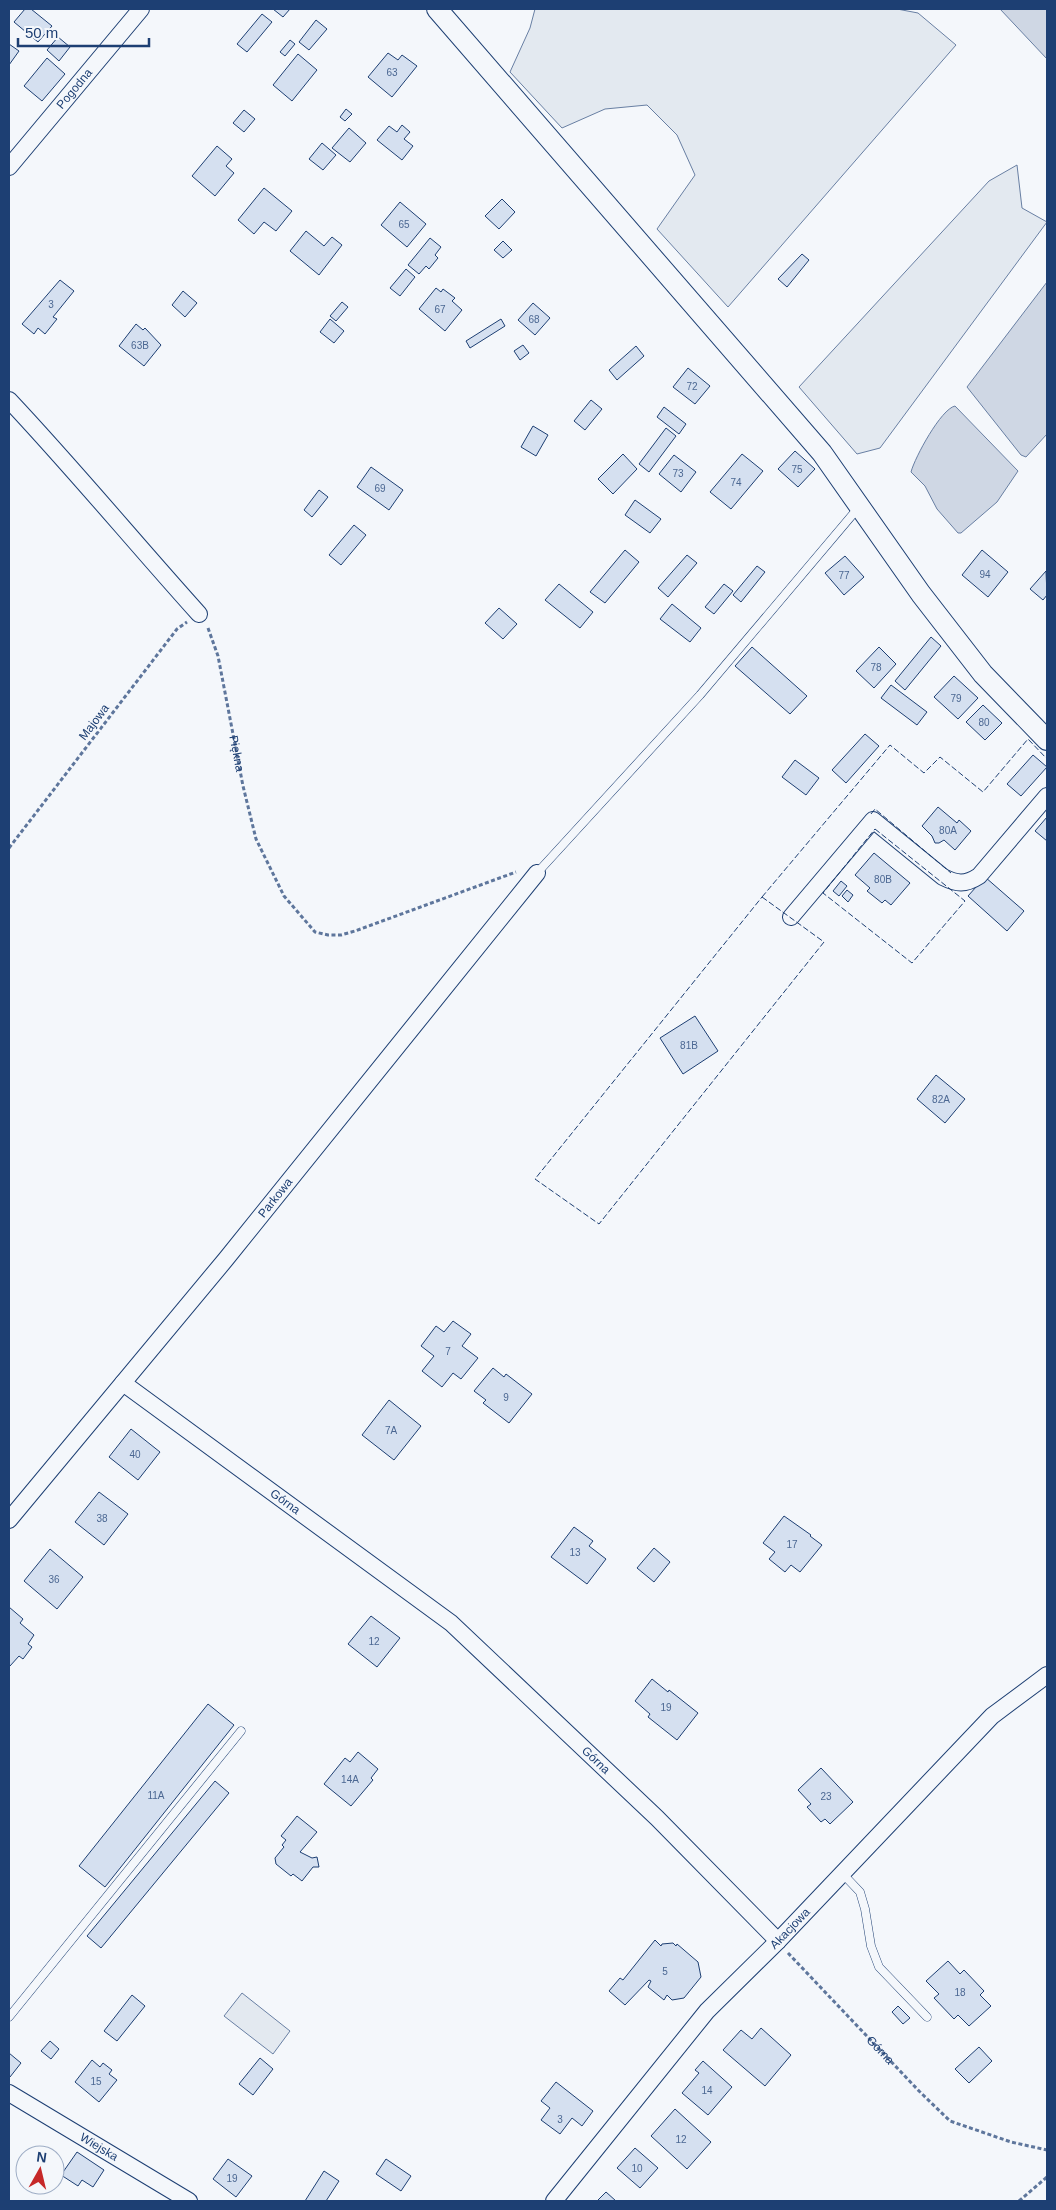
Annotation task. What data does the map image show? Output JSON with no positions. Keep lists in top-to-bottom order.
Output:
{
  "streets": {
    "street": [
      "Pogodna",
      "Parkowa",
      "Górna",
      "Akacjowa",
      "Wiejska"
    ],
    "path": ["Majowa", "Piękna"]
  },
  "crossings": [
    ["Majowa", "Piękna"],
    ["Piękna", "Parkowa"],
    ["Parkowa", "Górna"],
    ["Górna", "Akacjowa"]
  ],
  "house_numbers": [
    "63",
    "65",
    "3",
    "67",
    "68",
    "63B",
    "72",
    "75",
    "73",
    "74",
    "69",
    "94",
    "77",
    "78",
    "79",
    "80",
    "80A",
    "80B",
    "81B",
    "82A",
    "7",
    "9",
    "7A",
    "40",
    "38",
    "17",
    "13",
    "36",
    "12",
    "19",
    "14A",
    "11A",
    "23",
    "5",
    "18",
    "15",
    "14",
    "3",
    "12",
    "10",
    "19"
  ],
  "scale_bar": "50 m",
  "north": "top"
}
